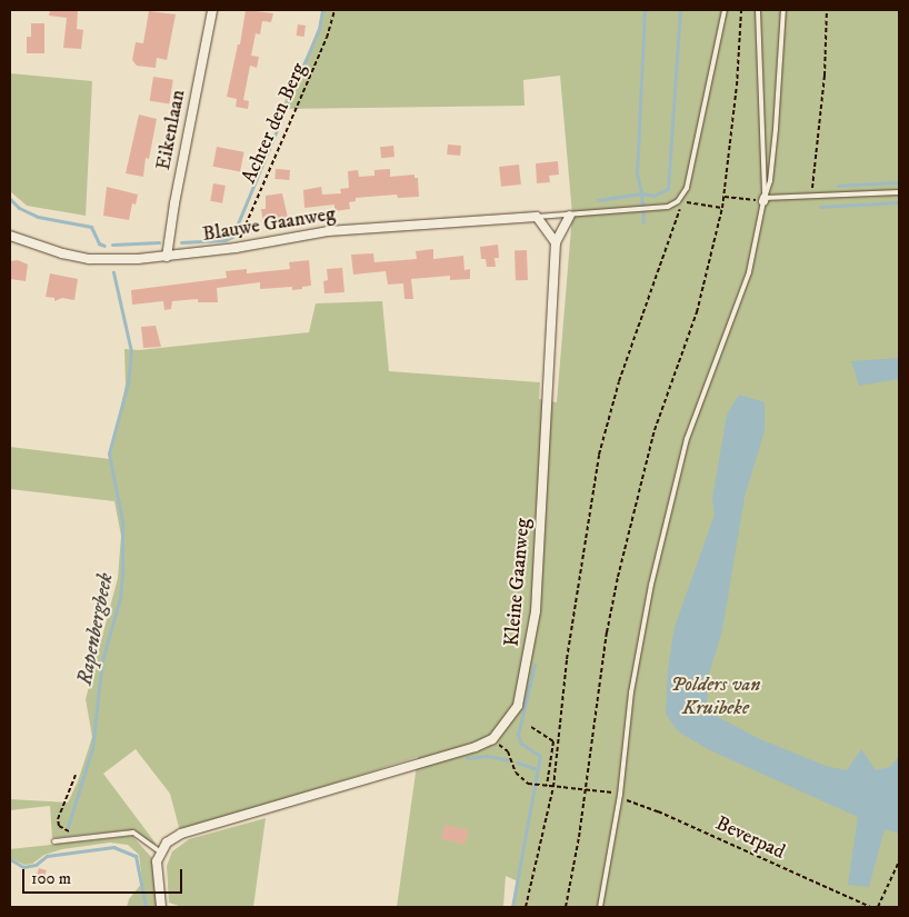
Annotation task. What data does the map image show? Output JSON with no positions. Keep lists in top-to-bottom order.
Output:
{
  "streets": {
    "street": ["Eikenlaan", "Blauwe Gaanweg", "Kleine Gaanweg"],
    "path": ["Achter den Berg", "Beverpad"]
  },
  "crossings": [
    ["Achter den Berg", "Blauwe Gaanweg"],
    ["Eikenlaan", "Blauwe Gaanweg"],
    ["Kleine Gaanweg", "Beverpad"]
  ],
  "water": ["Rapenbergbeek"],
  "parks": ["Polders van Kruibeke"],
  "scale_bar": "100 m"
}
